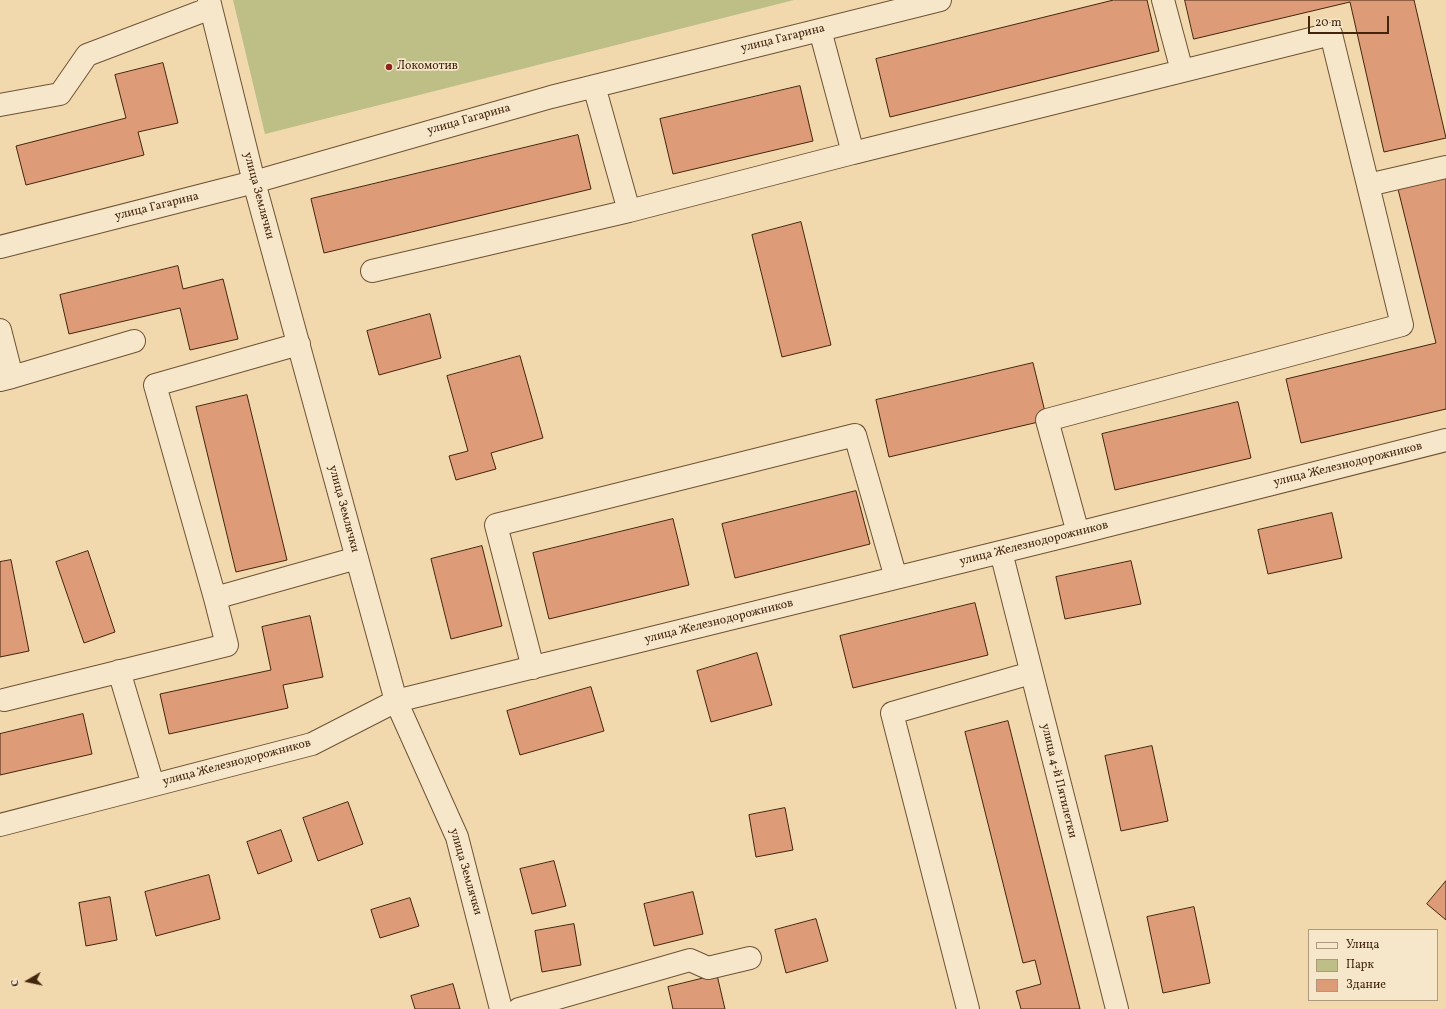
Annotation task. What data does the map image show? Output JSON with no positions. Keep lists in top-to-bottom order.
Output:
{
  "streets": {
    "street": [
      "улица Гагарина",
      "улица Землячки",
      "улица Железнодорожников",
      "улица 4-й Пятилетки"
    ]
  },
  "crossings": [
    ["улица Гагарина", "улица Землячки"],
    ["улица Землячки", "улица Железнодорожников"],
    ["улица Железнодорожников", "улица 4-й Пятилетки"]
  ],
  "places": ["Локомотив"],
  "legend": ["Улица", "Парк", "Здание"],
  "scale_bar": "20 m",
  "north": "left"
}
